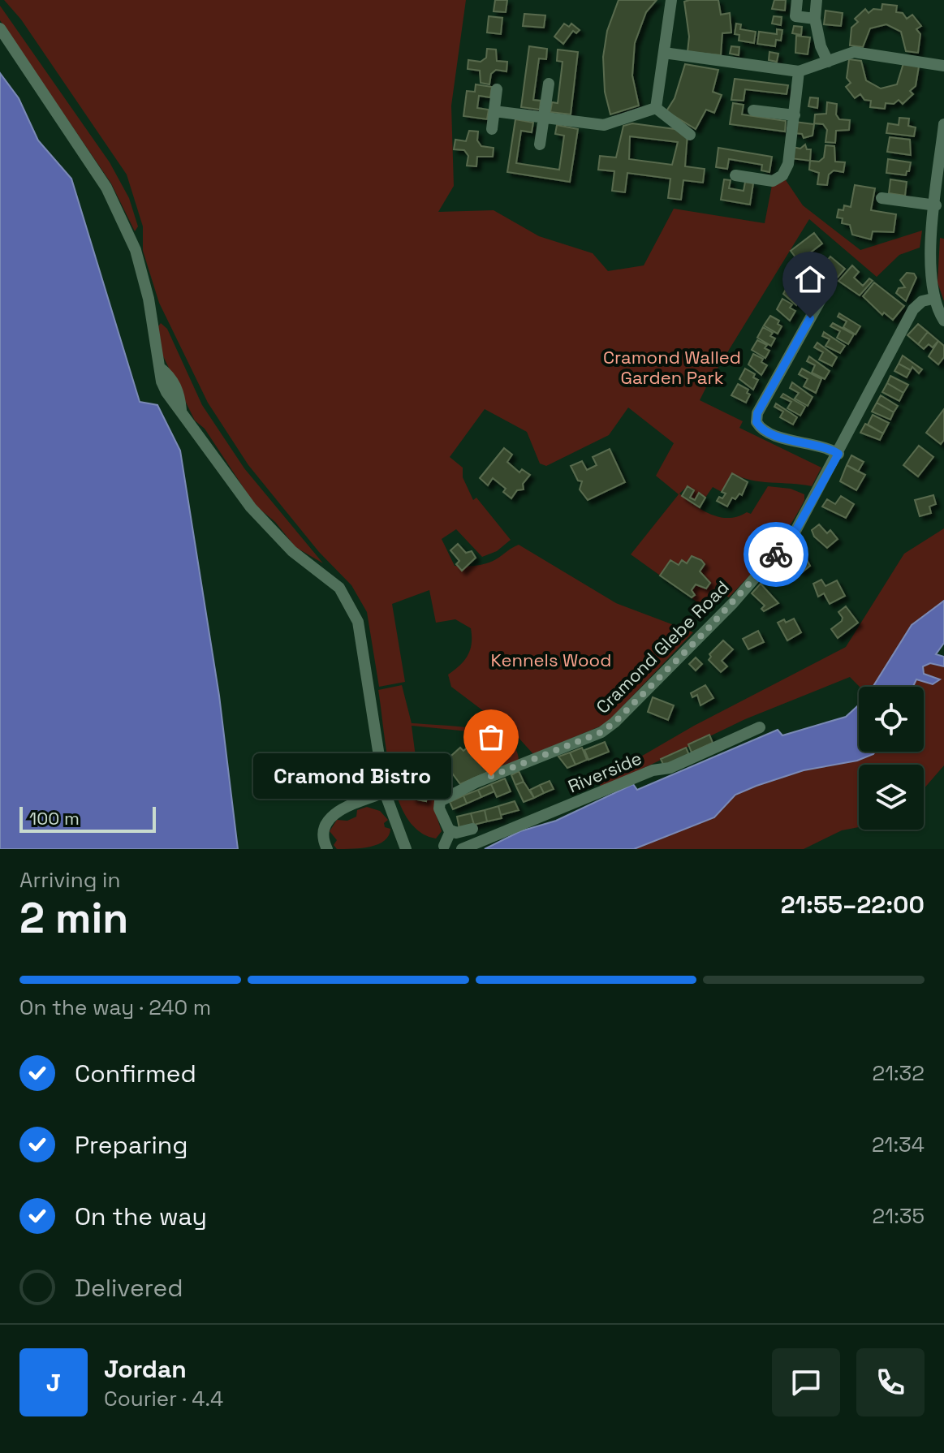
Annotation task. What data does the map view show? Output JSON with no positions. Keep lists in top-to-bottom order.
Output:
{
  "streets": {
    "street": ["Cramond Glebe Road", "Riverside"]
  },
  "parks": ["Cramond Walled Garden Park", "Kennels Wood"],
  "places": ["Cramond Bistro"],
  "scale_bar": "100 m",
  "page": {
    "bubble": "Cramond Bistro",
    "scale": "100 m",
    "heading": ["2 min", "Arriving in", "21:55–22:00"],
    "panel": ["Jordan", "Courier · 4.4"],
    "bar": "On the way · 240 m",
    "list": [
      ["Confirmed", "21:32"],
      ["Preparing", "21:34"],
      ["On the way", "21:35"],
      "Delivered"
    ],
    "round": "J"
  }
}
